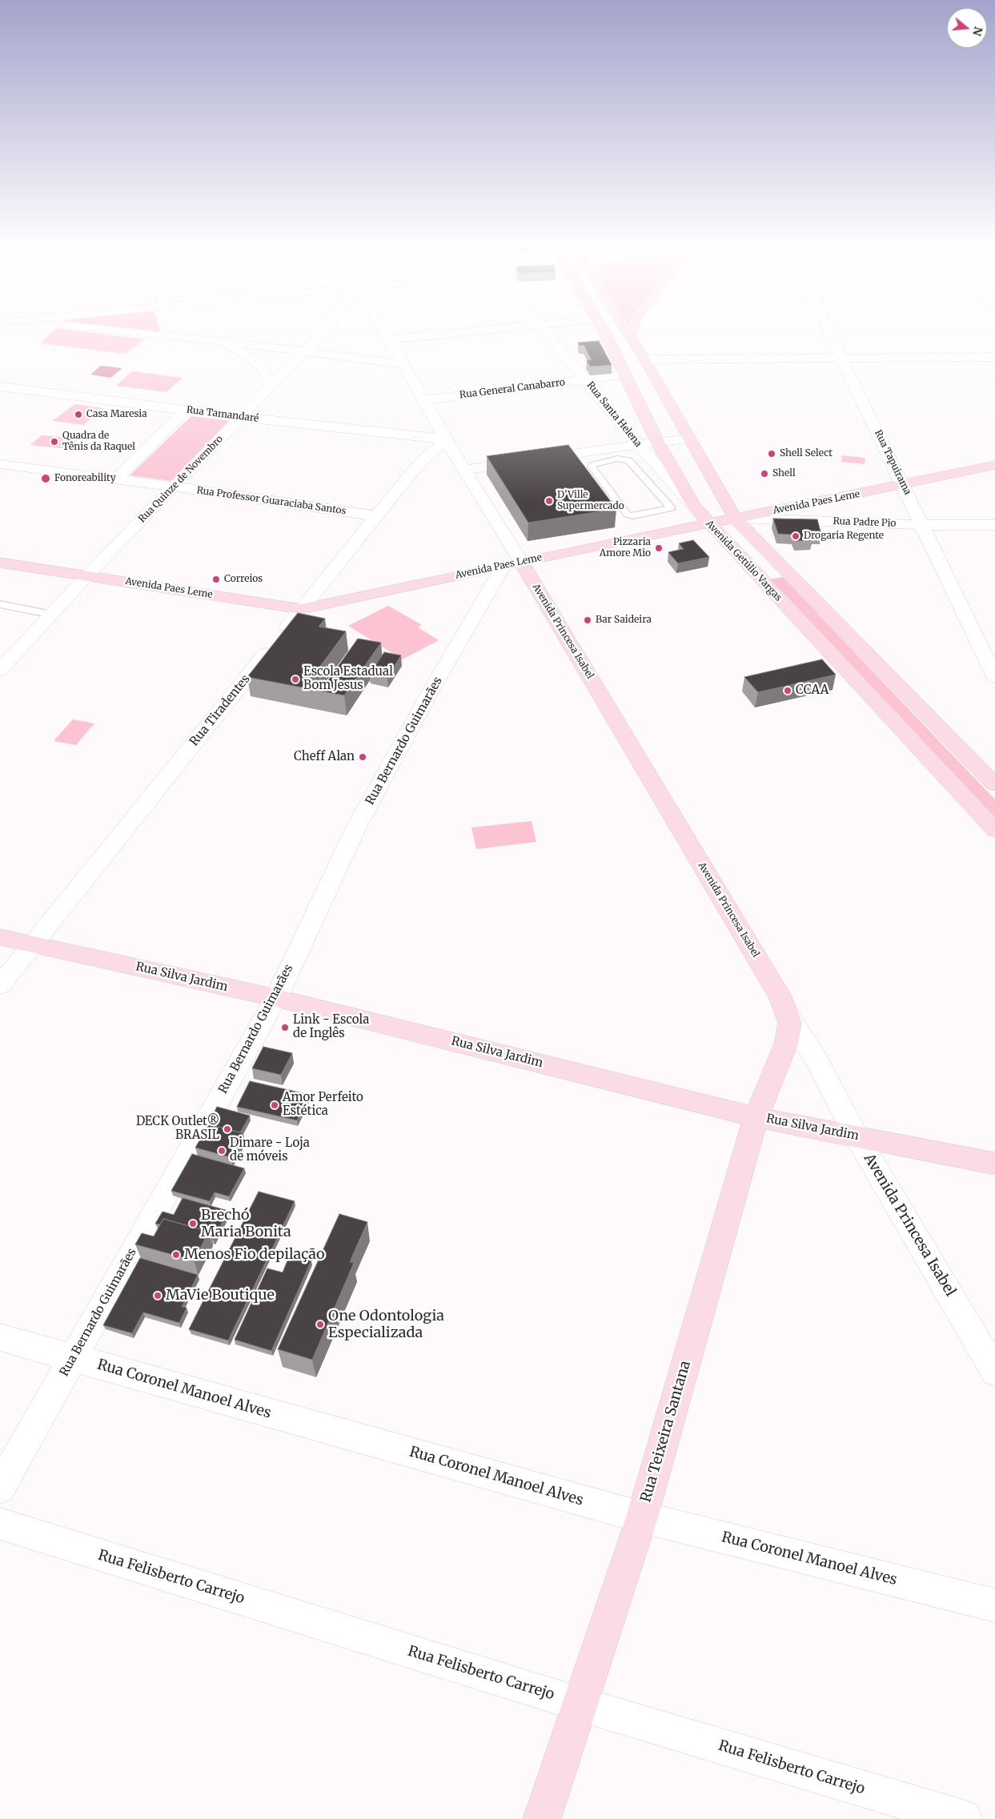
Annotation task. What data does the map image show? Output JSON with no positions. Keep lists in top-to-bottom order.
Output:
{
  "streets": {
    "main road": [
      "Avenida Paes Leme",
      "Avenida Getúlio Vargas",
      "Avenida Princesa Isabel",
      "Rua Silva Jardim",
      "Rua Teixeira Santana"
    ],
    "street": [
      "Rua General Canabarro",
      "Rua Tamandaré",
      "Rua Santa Helena",
      "Rua Tapuirama",
      "Rua Quinze de Novembro",
      "Rua Professor Guaraciaba Santos",
      "Rua Padre Pio",
      "Rua Tiradentes",
      "Rua Bernardo Guimarães",
      "Rua Coronel Manoel Alves",
      "Rua Felisberto Carrejo"
    ]
  },
  "crossings": [
    ["Rua General Canabarro", "Rua Santa Helena"],
    ["Rua General Canabarro", "Avenida Getúlio Vargas"],
    ["Rua General Canabarro", "Avenida Princesa Isabel"],
    ["Rua Tamandaré", "Rua Quinze de Novembro"],
    ["Rua Tamandaré", "Avenida Princesa Isabel"],
    ["Rua Tamandaré", "Rua Tiradentes"],
    ["Rua Santa Helena", "Avenida Getúlio Vargas"],
    ["Rua Tapuirama", "Avenida Paes Leme"],
    ["Rua Tapuirama", "Rua Padre Pio"],
    ["Rua Quinze de Novembro", "Rua Professor Guaraciaba Santos"],
    ["Rua Quinze de Novembro", "Avenida Paes Leme"],
    ["Rua Professor Guaraciaba Santos", "Rua Tiradentes"],
    ["Avenida Paes Leme", "Rua Padre Pio"],
    ["Avenida Paes Leme", "Avenida Getúlio Vargas"],
    ["Avenida Paes Leme", "Avenida Princesa Isabel"],
    ["Avenida Paes Leme", "Rua Tiradentes"],
    ["Avenida Paes Leme", "Rua Bernardo Guimarães"],
    ["Rua Padre Pio", "Avenida Getúlio Vargas"],
    ["Avenida Princesa Isabel", "Rua Tiradentes"],
    ["Avenida Princesa Isabel", "Rua Bernardo Guimarães"],
    ["Avenida Princesa Isabel", "Rua Silva Jardim"],
    ["Avenida Princesa Isabel", "Rua Teixeira Santana"],
    ["Rua Tiradentes", "Rua Silva Jardim"],
    ["Rua Bernardo Guimarães", "Rua Silva Jardim"],
    ["Rua Bernardo Guimarães", "Rua Coronel Manoel Alves"],
    ["Rua Silva Jardim", "Rua Teixeira Santana"],
    ["Rua Coronel Manoel Alves", "Rua Teixeira Santana"],
    ["Rua Teixeira Santana", "Rua Felisberto Carrejo"]
  ],
  "places": [
    "Casa Maresia",
    "Quadra de Tênis da Raquel",
    "Shell Select",
    "Shell",
    "Fonoreability",
    "D’Ville Supermercado",
    "Drogaria Regente",
    "Pizzaria Amore Mio",
    "Correios",
    "Bar Saideira",
    "Escola Estadual Bom Jesus",
    "CCAA",
    "Cheff Alan",
    "Link - Escola de Inglês",
    "Amor Perfeito Estética",
    "DECK Outlet® BRASIL",
    "Dimare - Loja de móveis",
    "Brechó Maria Bonita",
    "Menos Fio depilação",
    "MaVie Boutique",
    "One Odontologia Especializada"
  ],
  "north": "right"
}
